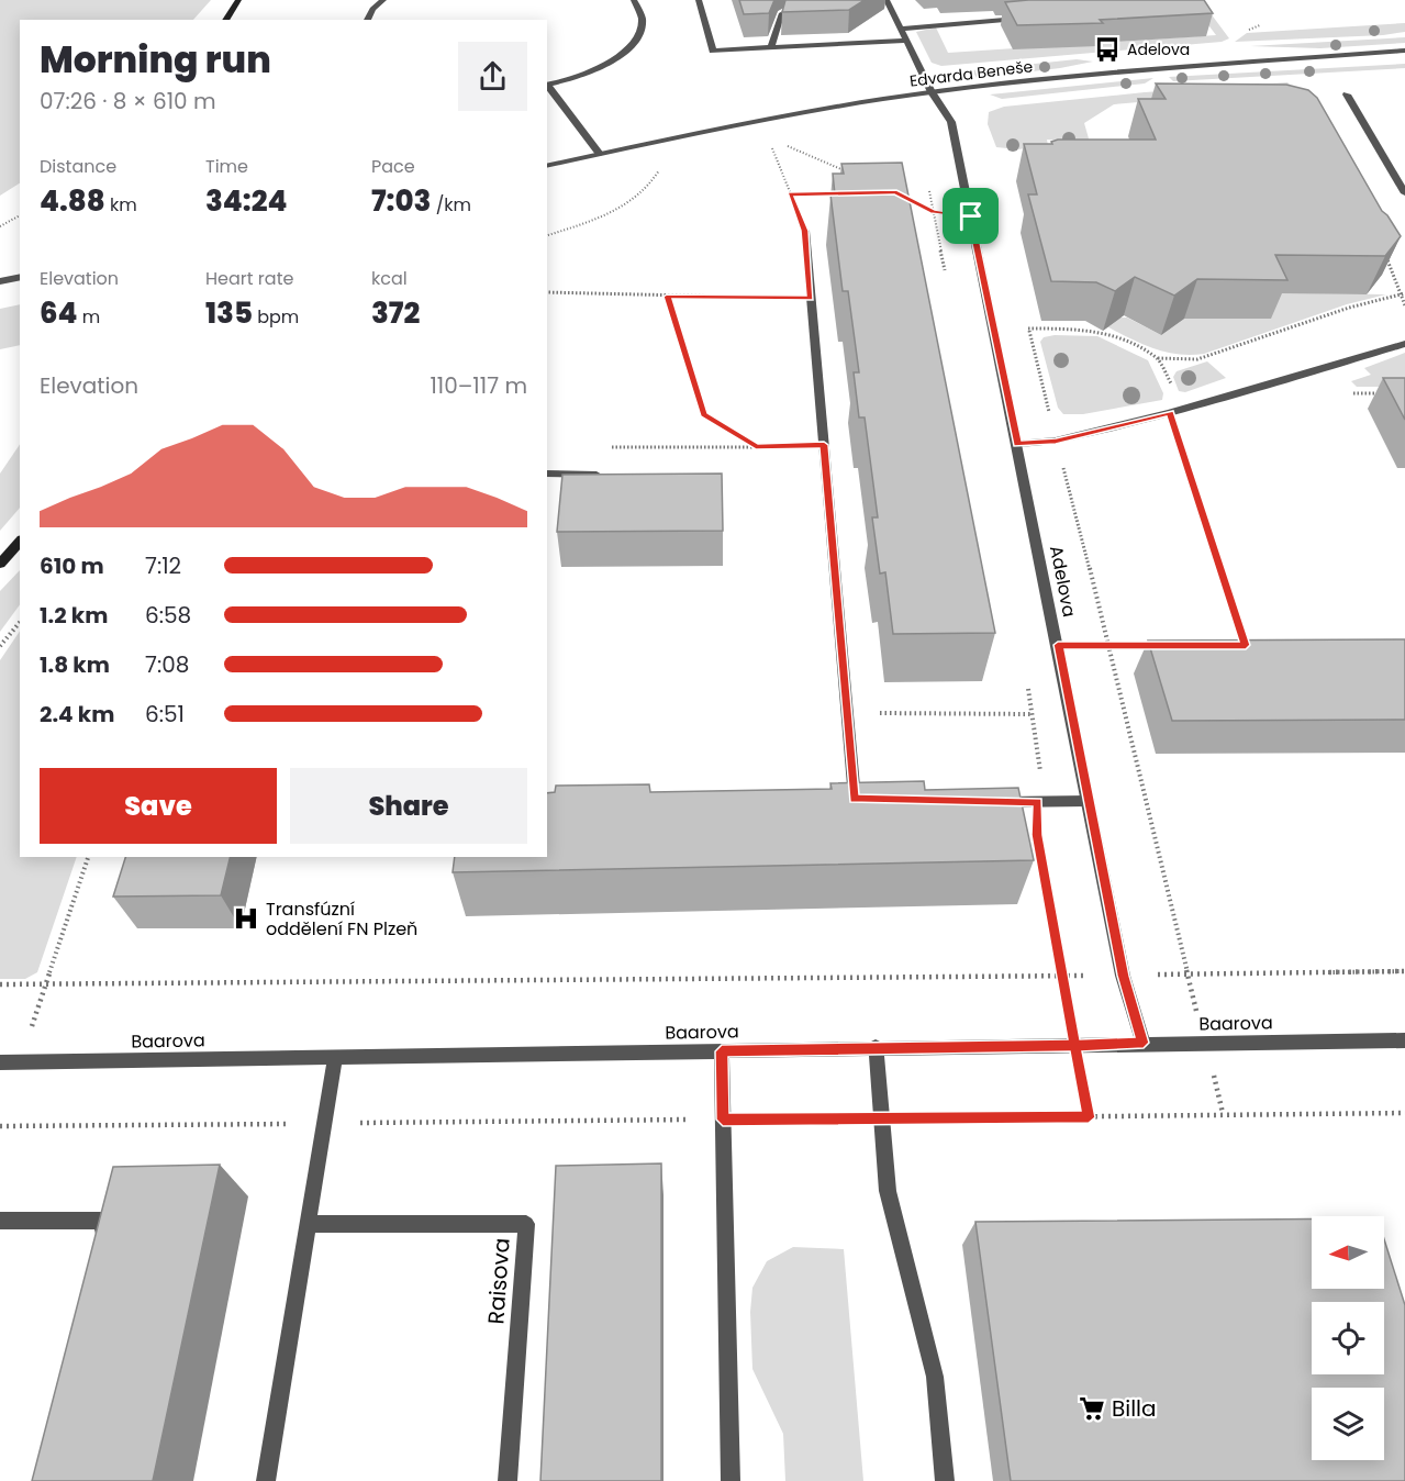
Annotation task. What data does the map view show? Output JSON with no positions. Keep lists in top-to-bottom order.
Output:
{
  "streets": {
    "street": [
      "Edvarda Beneše",
      "Adelova",
      "Baarova",
      "Raisova"
    ]
  },
  "crossings": [
    ["Edvarda Beneše", "Adelova"],
    ["Adelova", "Baarova"]
  ],
  "places": {
    "bus stop": ["Adelova"],
    "hospital": ["Transfúzní oddělení FN Plzeň"],
    "supermarket": ["Billa"]
  },
  "north": "left",
  "page": {
    "heading": ["Morning run", "07:26 · 8 × 610 m"],
    "stats": [
      ["Distance", "4.88 km"],
      ["Time", "34:24"],
      ["Pace", "7:03 /km"],
      ["Elevation", "64 m"],
      ["Heart rate", "135 bpm"],
      ["kcal", "372"]
    ],
    "chart": ["Elevation", "110–117 m"],
    "list": [
      {
        "name": "610 m",
        "note": "7:12"
      },
      {
        "name": "1.2 km",
        "note": "6:58"
      },
      {
        "name": "1.8 km",
        "note": "7:08"
      },
      {
        "name": "2.4 km",
        "note": "6:51"
      }
    ],
    "buttons": ["Save", "Share"]
  }
}
